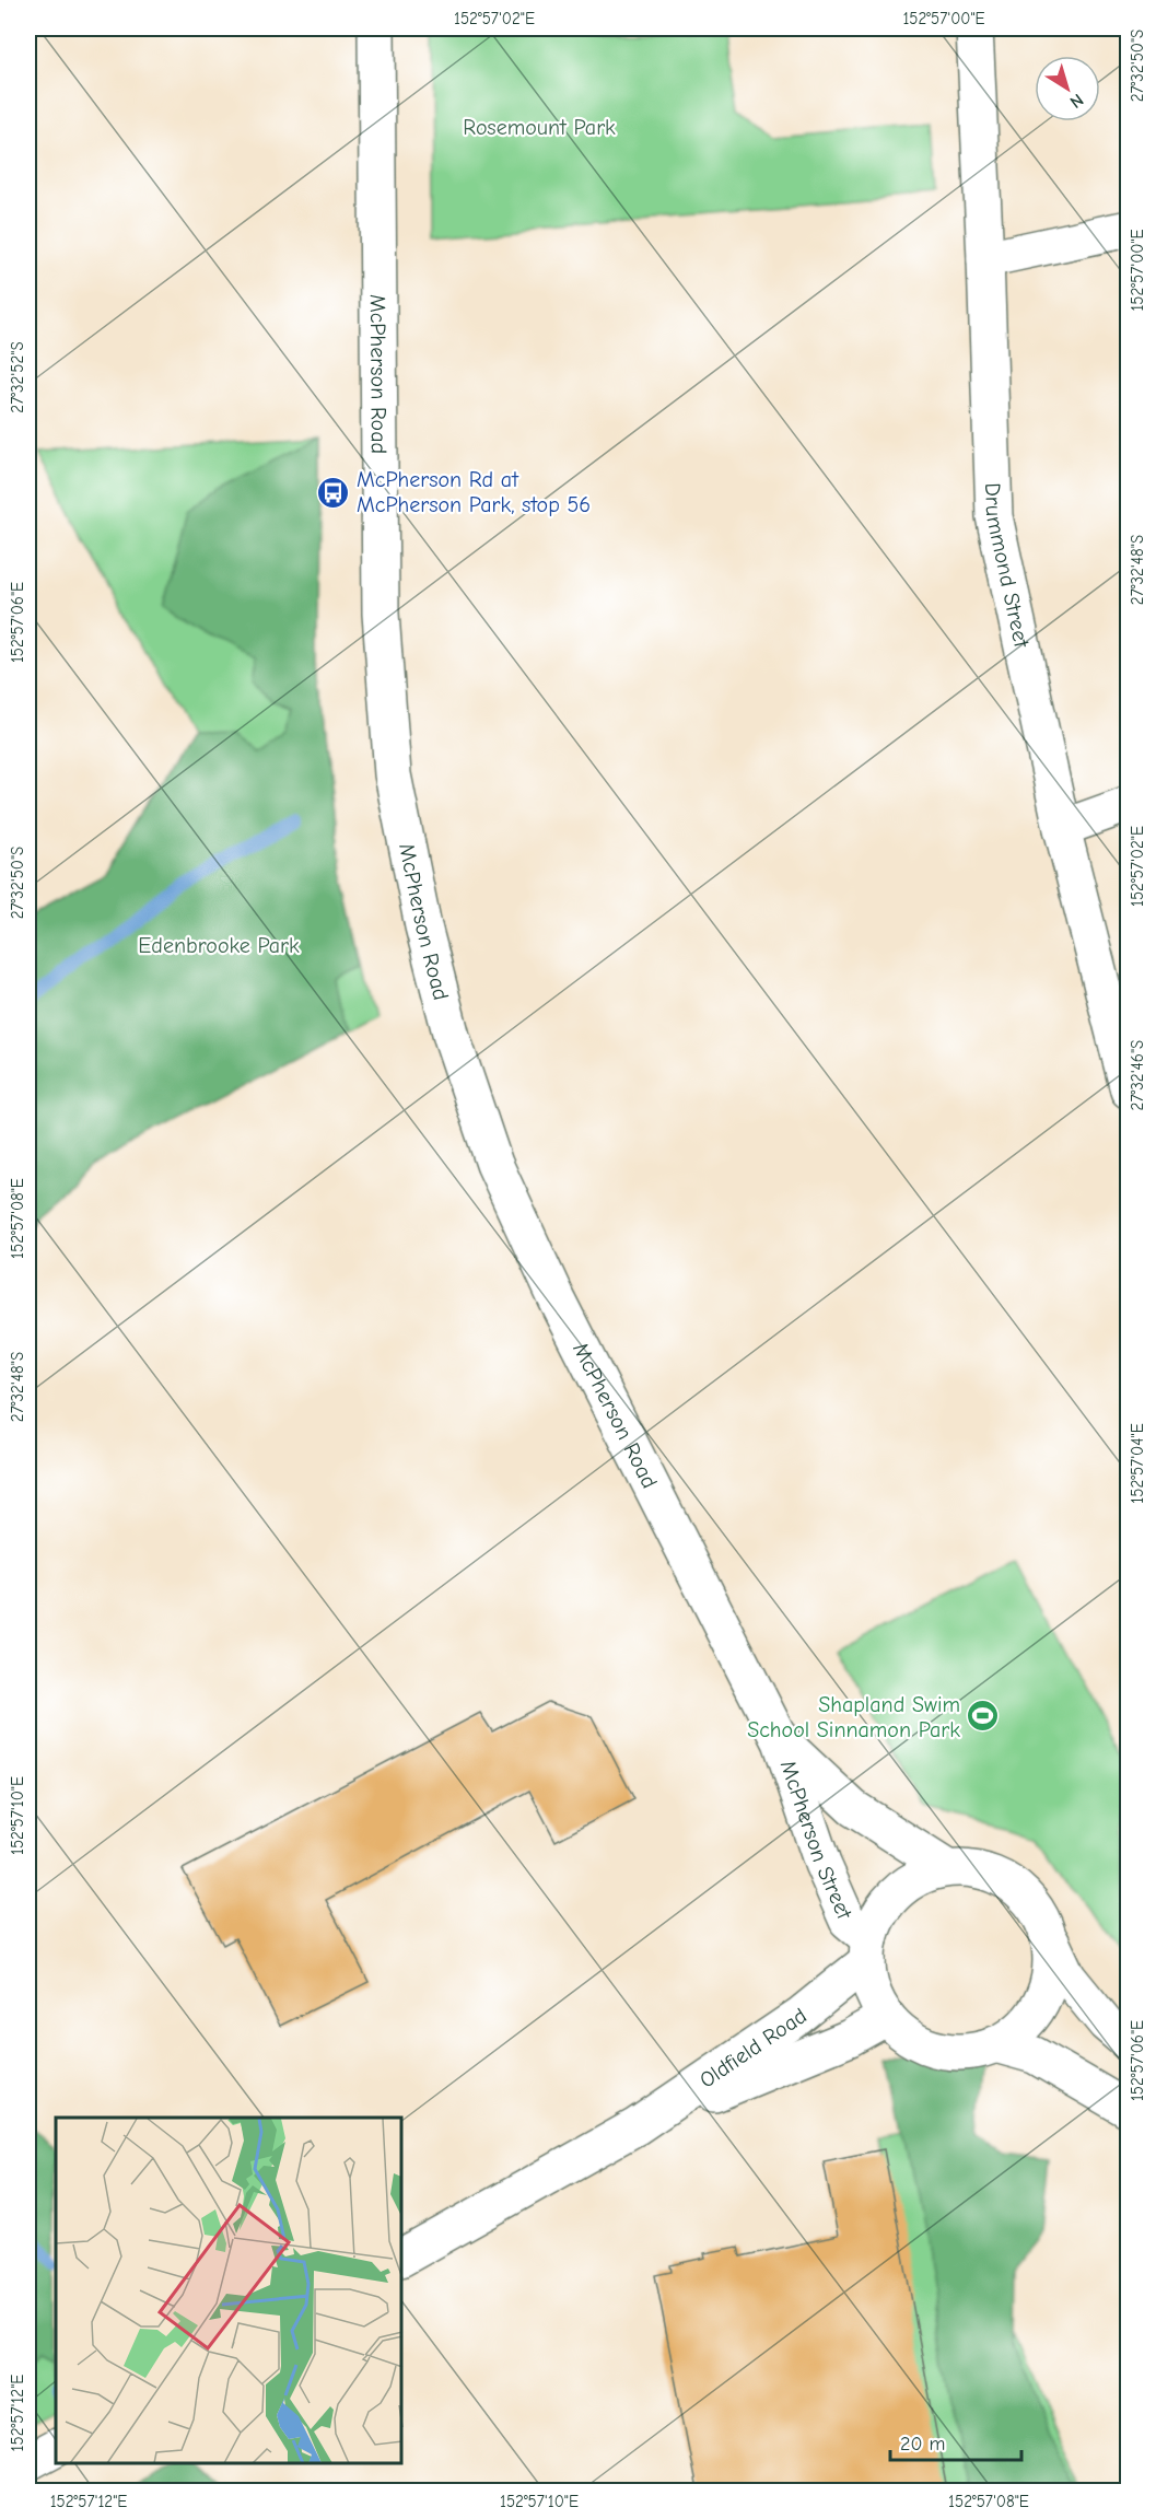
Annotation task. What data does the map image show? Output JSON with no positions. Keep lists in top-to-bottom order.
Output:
{
  "streets": {
    "street": [
      "McPherson Road",
      "Drummond Street",
      "McPherson Street",
      "Oldfield Road"
    ]
  },
  "crossings": [
    ["McPherson Road", "McPherson Street"],
    ["McPherson Street", "Oldfield Road"]
  ],
  "parks": ["Rosemount Park", "Edenbrooke Park"],
  "places": {
    "bus stop": ["McPherson Rd at McPherson Park, stop 56"],
    "sports": ["Shapland Swim School Sinnamon Park"]
  },
  "scale_bar": "20 m",
  "north": "bottom right",
  "coordinates": [
    "152°57'02\"E",
    "152°57'00\"E",
    "27°32'50\"S",
    "27°32'52\"S",
    "27°32'48\"S",
    "152°57'06\"E",
    "27°32'46\"S",
    "152°57'08\"E",
    "152°57'04\"E",
    "152°57'10\"E",
    "152°57'12\"E"
  ]
}
